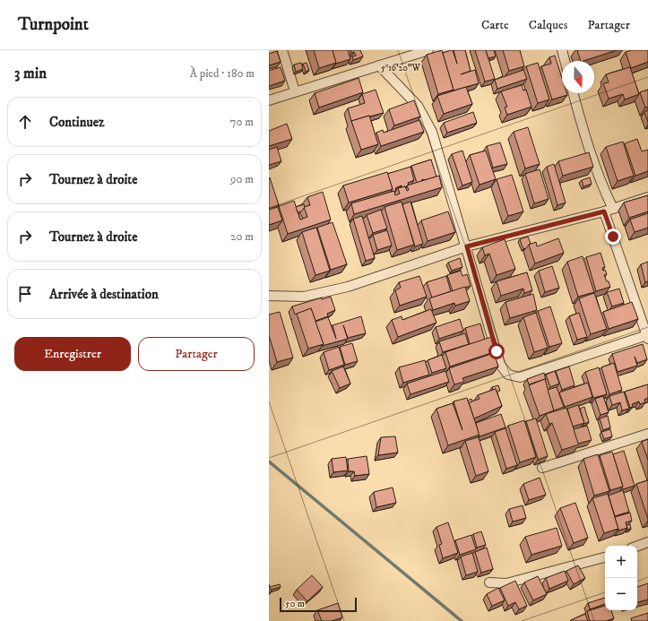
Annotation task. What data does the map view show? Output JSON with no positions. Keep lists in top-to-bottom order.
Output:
{
  "scale_bar": "50 m",
  "north": "bottom",
  "page": {
    "header": "Turnpoint",
    "nav": ["Carte", "Calques", "Partager"],
    "heading": ["3 min", "À pied · 180 m"],
    "list": [
      ["Continuez", "70 m"],
      ["Tournez à droite", "90 m"],
      ["Tournez à droite", "20 m"],
      "Arrivée à destination"
    ],
    "buttons": ["Enregistrer", "Partager"],
    "map_buttons": ["+", "−"],
    "scale": "50 m"
  },
  "coordinates": ["5°16'20\"W"]
}
